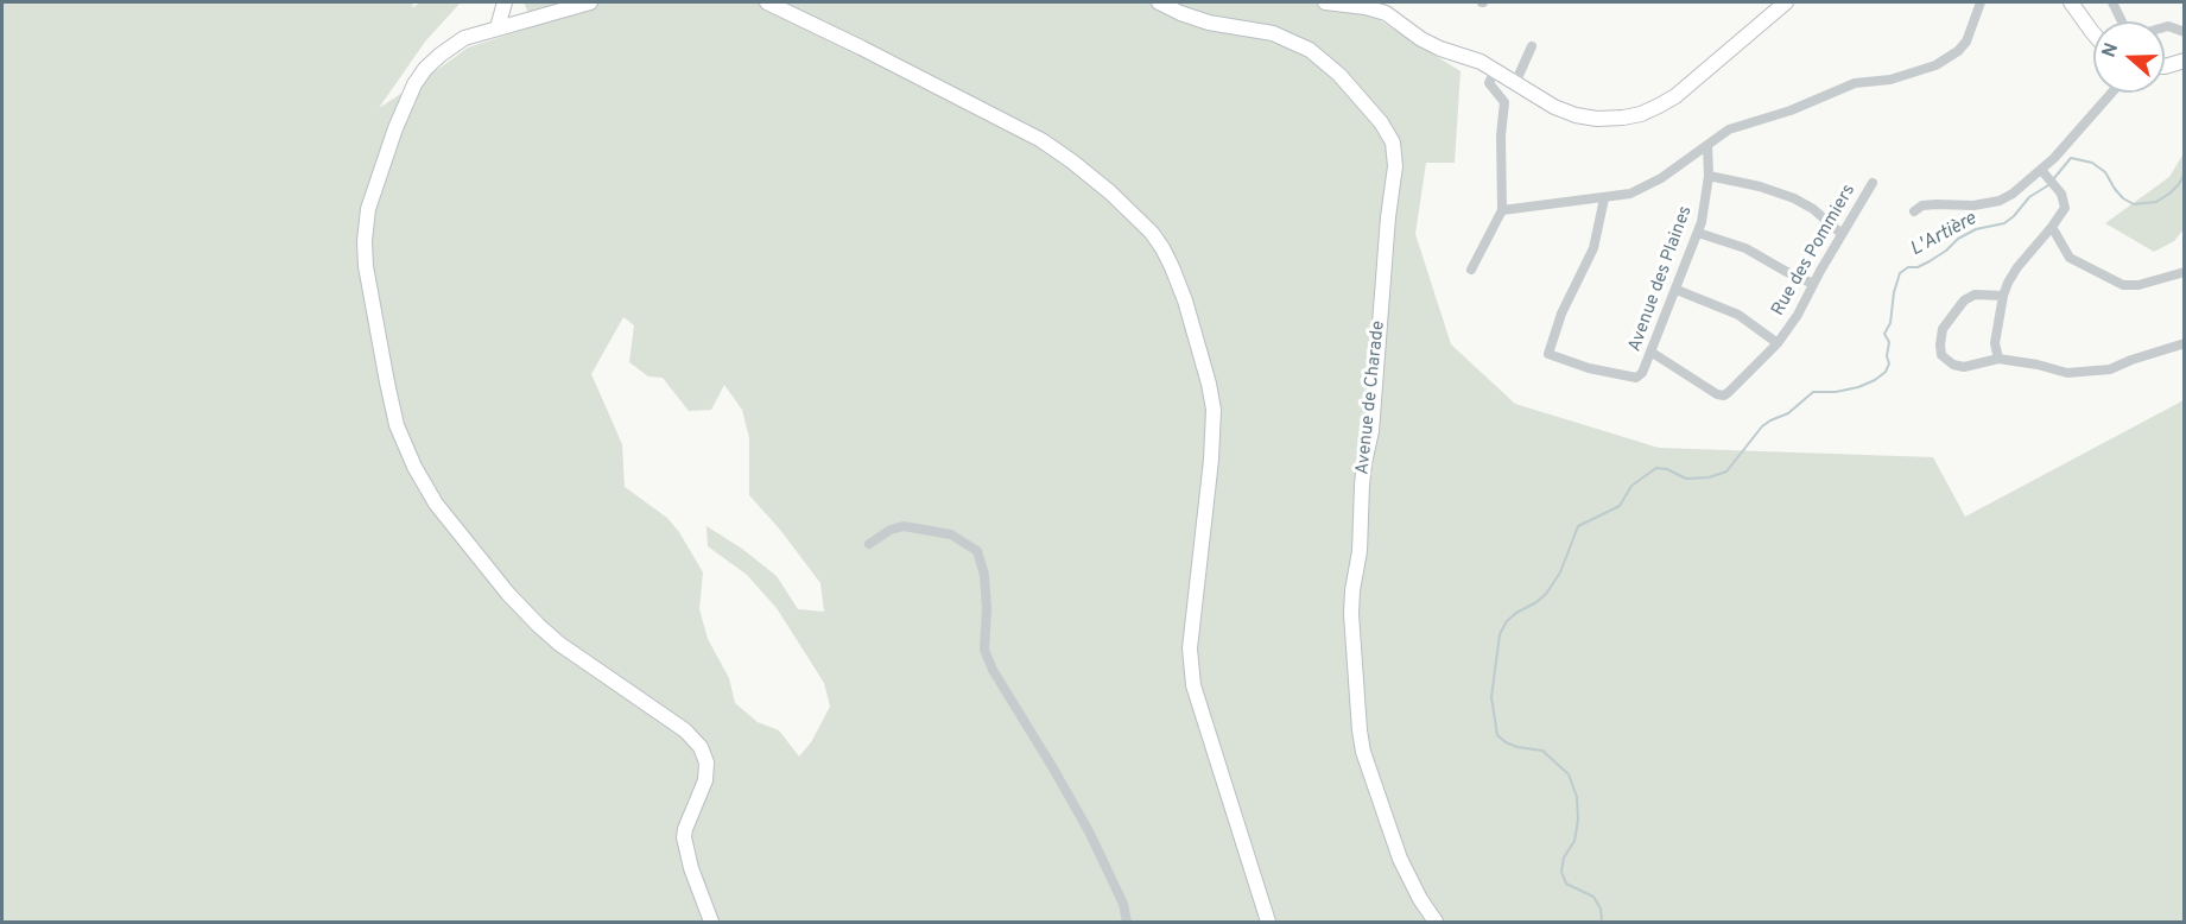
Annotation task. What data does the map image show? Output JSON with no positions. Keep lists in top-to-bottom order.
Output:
{
  "streets": {
    "street": ["Rue des Pommiers", "Avenue des Plaines", "Avenue de Charade"]
  },
  "crossings": [
    ["Rue des Pommiers", "Avenue des Plaines"]
  ],
  "water": ["L'Artière"],
  "north": "left"
}
